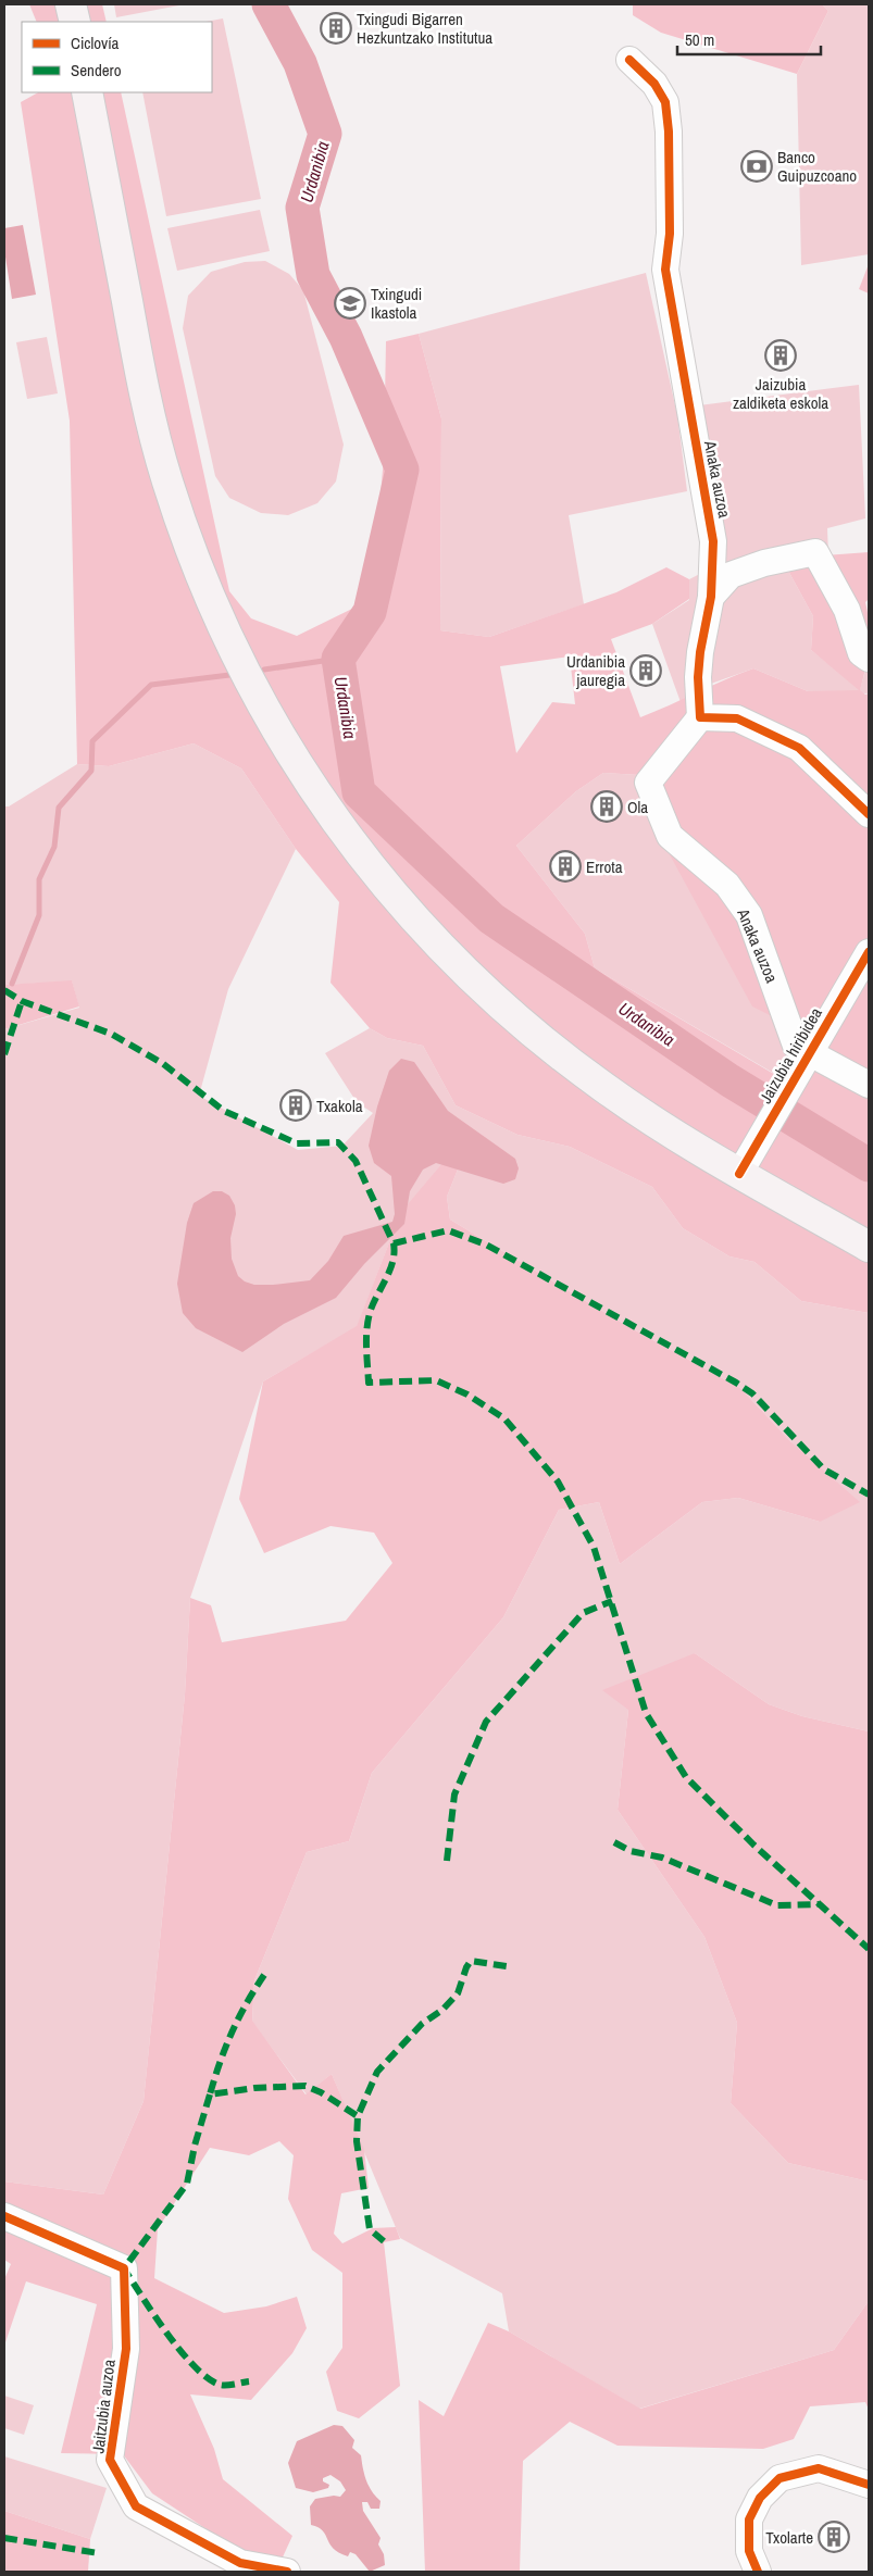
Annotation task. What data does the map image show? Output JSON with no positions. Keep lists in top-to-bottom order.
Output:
{
  "streets": {
    "street": ["Anaka auzoa", "Jaizubia hiribidea", "Jaitzubia auzoa"]
  },
  "crossings": [
    ["Anaka auzoa", "Jaizubia hiribidea"]
  ],
  "water": ["Urdanibia"],
  "places": {
    "building": [
      "Txingudi Bigarren Hezkuntzako Institutua",
      "Jaizubia zaldiketa eskola",
      "Urdanibia jauregia",
      "Ola",
      "Errota",
      "Txakola",
      "Txolarte"
    ],
    "bank": ["Banco Guipuzcoano"],
    "school or university": ["Txingudi Ikastola"]
  },
  "legend": ["Ciclovía", "Sendero"],
  "scale_bar": "50 m"
}
